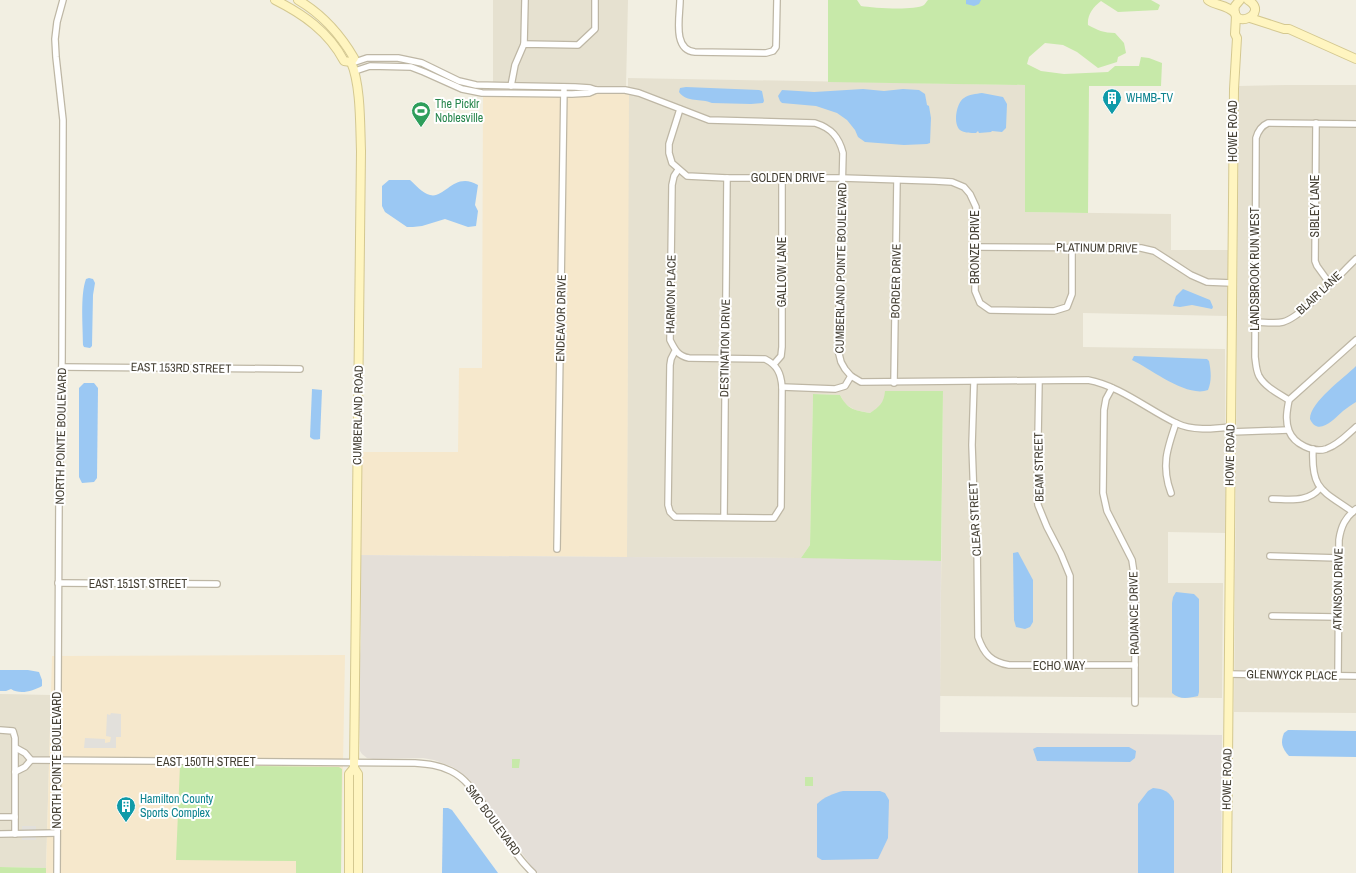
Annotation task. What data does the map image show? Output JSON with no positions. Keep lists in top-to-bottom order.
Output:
{
  "streets": {
    "street": [
      "HOWE ROAD",
      "GOLDEN DRIVE",
      "SIBLEY LANE",
      "BRONZE DRIVE",
      "PLATINUM DRIVE",
      "CUMBERLAND POINTE BOULEVARD",
      "LANDSBROOK RUN WEST",
      "GALLOW LANE",
      "BORDER DRIVE",
      "BLAIR LANE",
      "HARMON PLACE",
      "ENDEAVOR DRIVE",
      "DESTINATION DRIVE",
      "EAST 153RD STREET",
      "CUMBERLAND ROAD",
      "NORTH POINTE BOULEVARD",
      "BEAM STREET",
      "CLEAR STREET",
      "EAST 151ST STREET",
      "ATKINSON DRIVE",
      "RADIANCE DRIVE",
      "ECHO WAY",
      "GLENWYCK PLACE",
      "EAST 150TH STREET",
      "SMC BOULEVARD"
    ]
  },
  "crossings": [
    ["HOWE ROAD", "PLATINUM DRIVE"],
    ["HOWE ROAD", "GLENWYCK PLACE"],
    ["GOLDEN DRIVE", "BRONZE DRIVE"],
    ["GOLDEN DRIVE", "CUMBERLAND POINTE BOULEVARD"],
    ["GOLDEN DRIVE", "GALLOW LANE"],
    ["GOLDEN DRIVE", "BORDER DRIVE"],
    ["GOLDEN DRIVE", "HARMON PLACE"],
    ["GOLDEN DRIVE", "DESTINATION DRIVE"],
    ["SIBLEY LANE", "LANDSBROOK RUN WEST"],
    ["SIBLEY LANE", "BLAIR LANE"],
    ["BRONZE DRIVE", "PLATINUM DRIVE"],
    ["CUMBERLAND POINTE BOULEVARD", "ENDEAVOR DRIVE"],
    ["CUMBERLAND POINTE BOULEVARD", "CUMBERLAND ROAD"],
    ["LANDSBROOK RUN WEST", "BLAIR LANE"],
    ["HARMON PLACE", "DESTINATION DRIVE"],
    ["EAST 153RD STREET", "NORTH POINTE BOULEVARD"],
    ["CUMBERLAND ROAD", "EAST 150TH STREET"],
    ["CUMBERLAND ROAD", "SMC BOULEVARD"],
    ["NORTH POINTE BOULEVARD", "EAST 151ST STREET"],
    ["NORTH POINTE BOULEVARD", "EAST 150TH STREET"],
    ["BEAM STREET", "ECHO WAY"],
    ["CLEAR STREET", "ECHO WAY"],
    ["ATKINSON DRIVE", "GLENWYCK PLACE"],
    ["RADIANCE DRIVE", "ECHO WAY"],
    ["EAST 150TH STREET", "SMC BOULEVARD"]
  ],
  "places": {
    "building": ["WHMB-TV", "Hamilton County Sports Complex"],
    "sports": ["The Picklr Noblesville"]
  }
}
